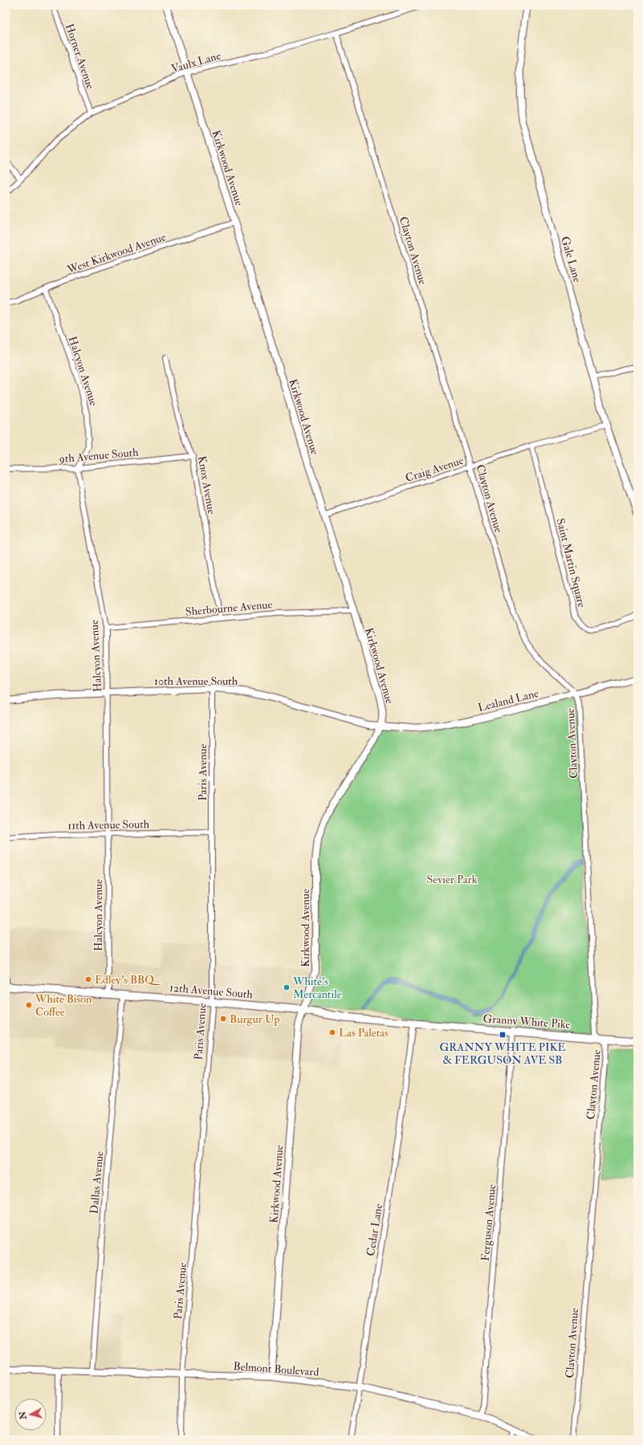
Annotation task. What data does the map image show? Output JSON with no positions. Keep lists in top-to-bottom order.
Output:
{
  "streets": {
    "main road": ["12th Avenue South", "Granny White Pike"],
    "street": [
      "Horner Avenue",
      "Vaulx Lane",
      "Kirkwood Avenue",
      "Clayton Avenue",
      "West Kirkwood Avenue",
      "Gale Lane",
      "Halcyon Avenue",
      "9th Avenue South",
      "Craig Avenue",
      "Knox Avenue",
      "Saint Martin Square",
      "Sherbourne Avenue",
      "10th Avenue South",
      "Lealand Lane",
      "Paris Avenue",
      "11th Avenue South",
      "Dallas Avenue",
      "Ferguson Avenue",
      "Cedar Lane",
      "Belmont Boulevard"
    ]
  },
  "crossings": [
    ["Horner Avenue", "Vaulx Lane"],
    ["Vaulx Lane", "Kirkwood Avenue"],
    ["Vaulx Lane", "Clayton Avenue"],
    ["Kirkwood Avenue", "West Kirkwood Avenue"],
    ["Kirkwood Avenue", "Craig Avenue"],
    ["Kirkwood Avenue", "Sherbourne Avenue"],
    ["Kirkwood Avenue", "10th Avenue South"],
    ["Kirkwood Avenue", "Lealand Lane"],
    ["Kirkwood Avenue", "12th Avenue South"],
    ["Kirkwood Avenue", "Belmont Boulevard"],
    ["Clayton Avenue", "Craig Avenue"],
    ["Clayton Avenue", "Lealand Lane"],
    ["Clayton Avenue", "Granny White Pike"],
    ["West Kirkwood Avenue", "Halcyon Avenue"],
    ["Gale Lane", "Craig Avenue"],
    ["Halcyon Avenue", "9th Avenue South"],
    ["Halcyon Avenue", "Sherbourne Avenue"],
    ["Halcyon Avenue", "10th Avenue South"],
    ["Halcyon Avenue", "11th Avenue South"],
    ["Halcyon Avenue", "12th Avenue South"],
    ["9th Avenue South", "Knox Avenue"],
    ["Craig Avenue", "Saint Martin Square"],
    ["Knox Avenue", "Sherbourne Avenue"],
    ["10th Avenue South", "Lealand Lane"],
    ["10th Avenue South", "Paris Avenue"],
    ["Paris Avenue", "11th Avenue South"],
    ["Paris Avenue", "12th Avenue South"],
    ["Paris Avenue", "Belmont Boulevard"],
    ["12th Avenue South", "Granny White Pike"],
    ["12th Avenue South", "Dallas Avenue"],
    ["12th Avenue South", "Cedar Lane"],
    ["Granny White Pike", "Ferguson Avenue"],
    ["Granny White Pike", "Cedar Lane"],
    ["Dallas Avenue", "Belmont Boulevard"],
    ["Ferguson Avenue", "Belmont Boulevard"],
    ["Cedar Lane", "Belmont Boulevard"]
  ],
  "parks": ["Sevier Park"],
  "places": {
    "other": [
      "Edley's BBQ",
      "White's Mercantile",
      "White Bison Coffee",
      "Burgur Up",
      "Las Paletas"
    ],
    "transit": ["GRANNY WHITE PIKE & FERGUSON AVE SB"]
  },
  "north": "left"
}
